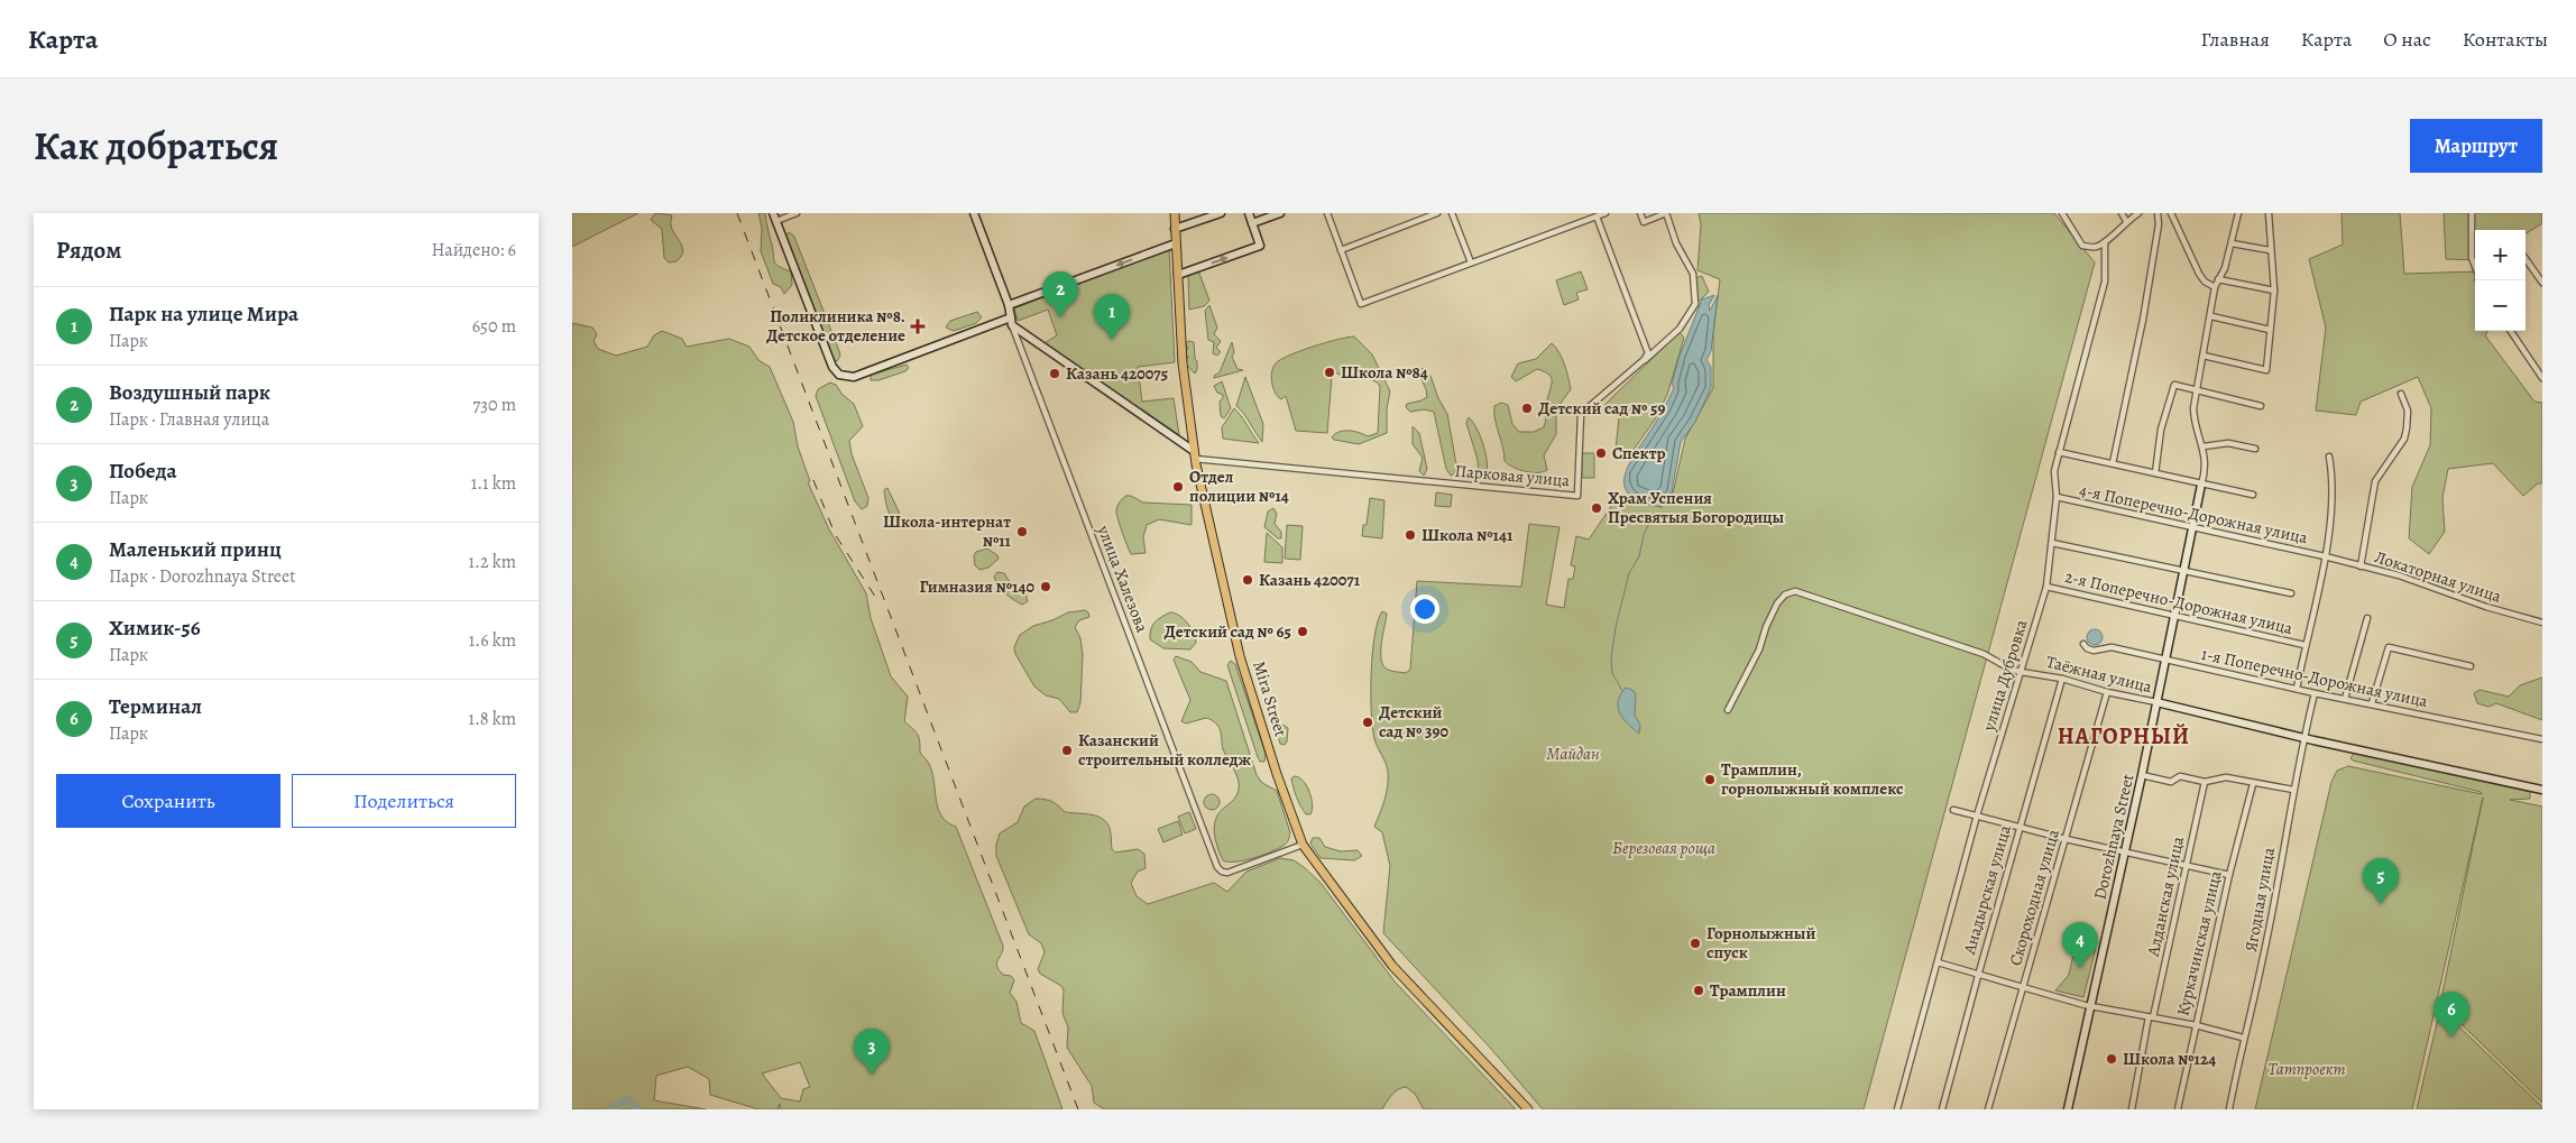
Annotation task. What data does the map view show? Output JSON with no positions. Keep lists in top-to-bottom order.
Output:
{
  "streets": {
    "main road": ["Mira Street"],
    "street": [
      "Парковая улица",
      "4-я Поперечно-Дорожная улица",
      "Локаторная улица",
      "улица Халезова",
      "2-я Поперечно-Дорожная улица",
      "Таёжная улица",
      "улица Дубровка",
      "1-я Поперечно-Дорожная улица",
      "Dorozhnaya Street",
      "Анадырская улица",
      "Алданская улица",
      "Скороходная улица",
      "Ягодная улица",
      "Куркачинская улица"
    ]
  },
  "crossings": [
    ["Парковая улица", "улица Халезова"],
    ["Парковая улица", "Mira Street"],
    ["4-я Поперечно-Дорожная улица", "Локаторная улица"],
    ["4-я Поперечно-Дорожная улица", "улица Дубровка"],
    ["4-я Поперечно-Дорожная улица", "Dorozhnaya Street"],
    ["улица Халезова", "Mira Street"],
    ["2-я Поперечно-Дорожная улица", "улица Дубровка"],
    ["2-я Поперечно-Дорожная улица", "Dorozhnaya Street"],
    ["Таёжная улица", "улица Дубровка"],
    ["Таёжная улица", "Dorozhnaya Street"],
    ["Таёжная улица", "Анадырская улица"],
    ["Таёжная улица", "Скороходная улица"],
    ["Таёжная улица", "Ягодная улица"],
    ["1-я Поперечно-Дорожная улица", "Dorozhnaya Street"],
    ["1-я Поперечно-Дорожная улица", "Ягодная улица"]
  ],
  "districts": ["НАГОРНЫЙ"],
  "parks": ["Майдан", "Березовая роща", "Татпроект"],
  "places": {
    "health": ["Поликлиника №8. Детское отделение"],
    "other": [
      "Школа №84",
      "Казань 420075",
      "Детский сад № 59",
      "Спектр",
      "Отдел полиции №14",
      "Храм Успения Пресвятыя Богородицы",
      "Школа-интернат №11",
      "Школа №141",
      "Казань 420071",
      "Гимназия №140",
      "Детский сад № 65",
      "Детский сад № 390",
      "Казанский строительный колледж",
      "Трамплин, горнолыжный комплекс",
      "Горнолыжный спуск",
      "Трамплин",
      "Школа №124"
    ]
  },
  "page": {
    "header": "Карта",
    "nav": [
      "Главная",
      "Карта",
      "О нас",
      "Контакты"
    ],
    "title": "Как добраться",
    "buttons": [
      "Маршрут",
      ["Сохранить", "Поделиться"]
    ],
    "heading": ["Рядом", "Найдено: 6"],
    "map_buttons": ["+", "−"],
    "pins": [
      "2",
      "1",
      "5",
      "4",
      "6",
      "3"
    ],
    "list": [
      {
        "mark": "1",
        "name": "Парк на улице Мира",
        "note": "Парк",
        "value": "650 m"
      },
      {
        "mark": "2",
        "name": "Воздушный парк",
        "note": "Парк · Главная улица",
        "value": "730 m"
      },
      {
        "mark": "3",
        "name": "Победа",
        "note": "Парк",
        "value": "1.1 km"
      },
      {
        "mark": "4",
        "name": "Маленький принц",
        "note": "Парк · Dorozhnaya Street",
        "value": "1.2 km"
      },
      {
        "mark": "5",
        "name": "Химик-56",
        "note": "Парк",
        "value": "1.6 km"
      },
      {
        "mark": "6",
        "name": "Терминал",
        "note": "Парк",
        "value": "1.8 km"
      }
    ]
  }
}
